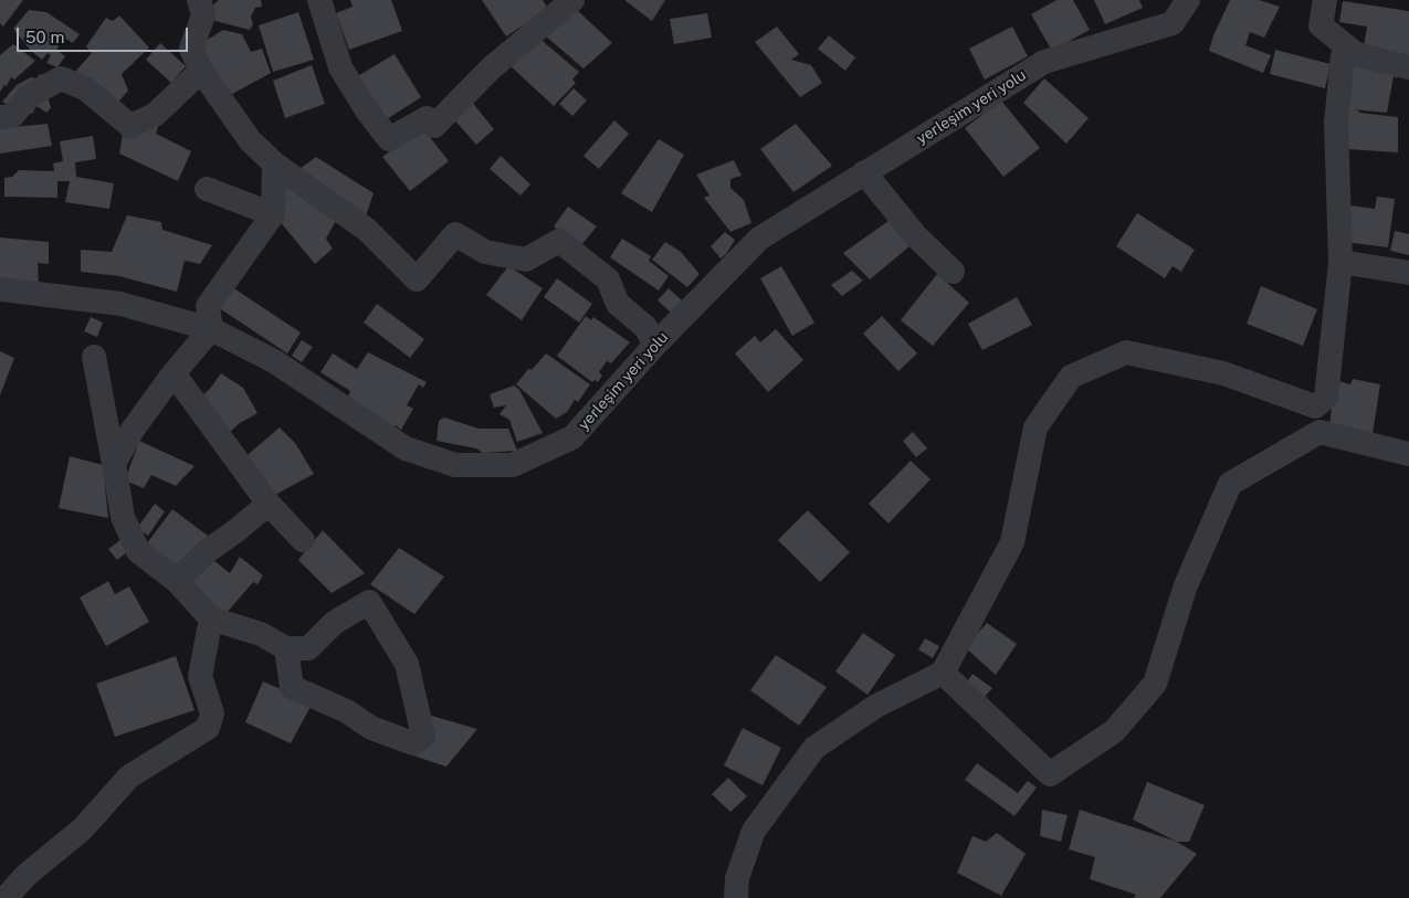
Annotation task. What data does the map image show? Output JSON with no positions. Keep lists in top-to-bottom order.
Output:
{
  "streets": {
    "street": ["yerleşim yeri yolu"]
  },
  "scale_bar": "50 m"
}
